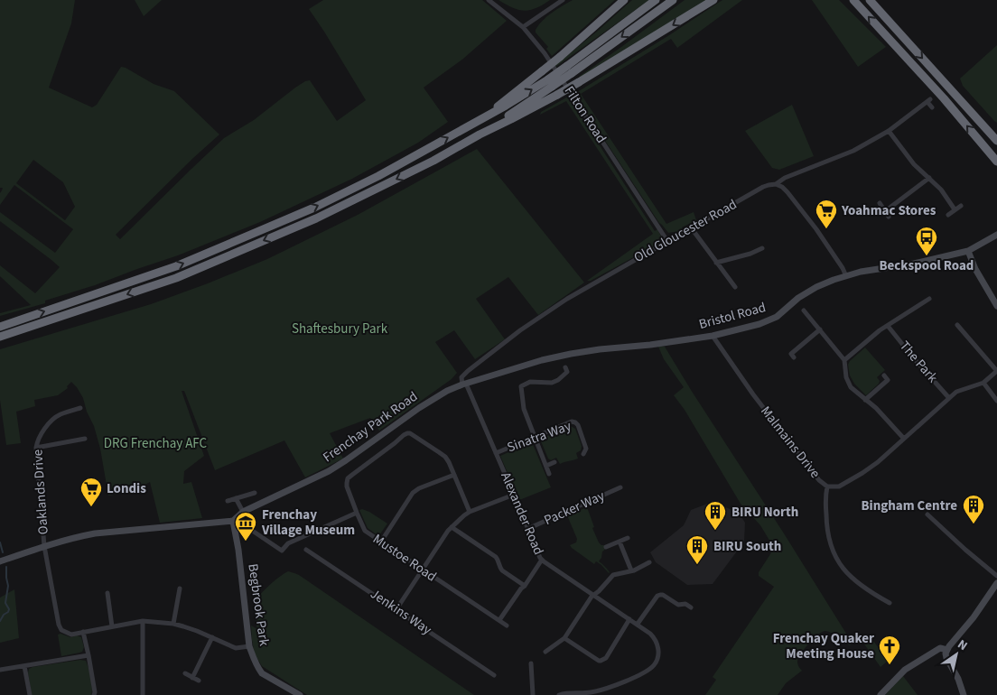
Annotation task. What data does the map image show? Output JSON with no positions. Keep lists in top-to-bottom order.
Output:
{
  "streets": {
    "main road": ["Bristol Road", "Frenchay Park Road", "Begbrook Park"],
    "street": [
      "Filton Road",
      "Old Gloucester Road",
      "The Park",
      "Sinatra Way",
      "Malmains Drive",
      "Oaklands Drive",
      "Packer Way",
      "Alexander Road",
      "Mustoe Road",
      "Jenkins Way"
    ]
  },
  "crossings": [
    ["Filton Road", "Old Gloucester Road"],
    ["Old Gloucester Road", "Bristol Road"],
    ["Old Gloucester Road", "Frenchay Park Road"],
    ["Old Gloucester Road", "Alexander Road"],
    ["Bristol Road", "Frenchay Park Road"],
    ["Bristol Road", "Malmains Drive"],
    ["Bristol Road", "Alexander Road"],
    ["The Park", "Malmains Drive"],
    ["Frenchay Park Road", "Alexander Road"],
    ["Frenchay Park Road", "Begbrook Park"],
    ["Sinatra Way", "Alexander Road"],
    ["Oaklands Drive", "Begbrook Park"],
    ["Packer Way", "Alexander Road"]
  ],
  "parks": ["Shaftesbury Park", "DRG Frenchay AFC"],
  "places": {
    "supermarket": ["Yoahmac Stores", "Londis"],
    "bus stop": ["Beckspool Road"],
    "building": ["Bingham Centre", "BIRU North", "BIRU South"],
    "museum": ["Frenchay Village Museum"],
    "church": ["Frenchay Quaker Meeting House"]
  },
  "north": "top right"
}
